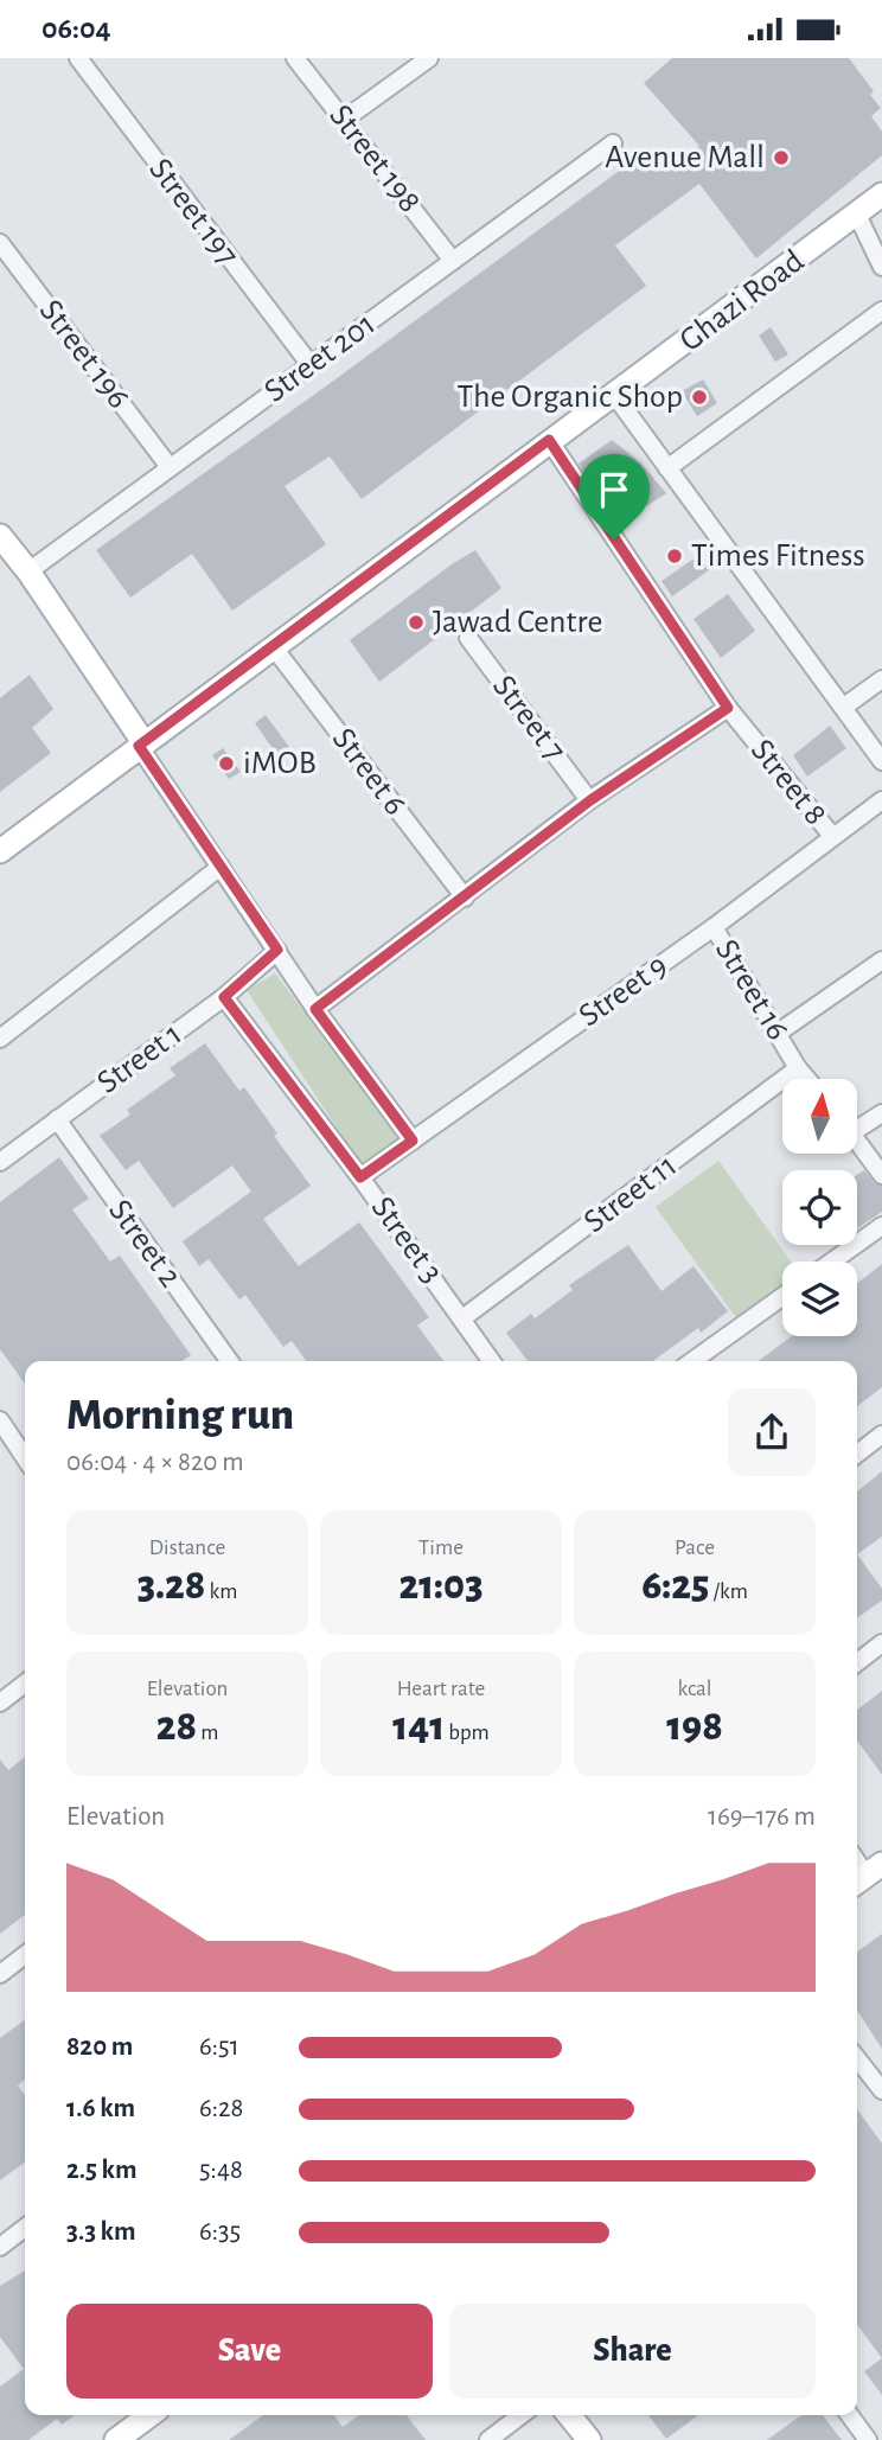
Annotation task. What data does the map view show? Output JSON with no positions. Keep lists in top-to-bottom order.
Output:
{
  "streets": {
    "main road": ["Ghazi Road"],
    "street": [
      "Street 198",
      "Street 197",
      "Street 196",
      "Street 201",
      "Street 7",
      "Street 6",
      "Street 8",
      "Street 16",
      "Street 9",
      "Street 1",
      "Street 11",
      "Street 3",
      "Street 2"
    ]
  },
  "crossings": [
    ["Street 198", "Street 201"],
    ["Street 197", "Street 201"],
    ["Ghazi Road", "Street 6"],
    ["Ghazi Road", "Street 8"],
    ["Street 196", "Street 201"],
    ["Street 8", "Street 9"],
    ["Street 16", "Street 9"],
    ["Street 16", "Street 11"],
    ["Street 9", "Street 3"],
    ["Street 1", "Street 3"],
    ["Street 1", "Street 2"],
    ["Street 11", "Street 3"]
  ],
  "places": [
    "Avenue Mall",
    "The Organic Shop",
    "Times Fitness",
    "Jawad Centre",
    "iMOB"
  ],
  "north": "top",
  "page": {
    "status": "06:04",
    "heading": ["Morning run", "06:04 · 4 × 820 m"],
    "stats": [
      ["Distance", "3.28 km"],
      ["Time", "21:03"],
      ["Pace", "6:25 /km"],
      ["Elevation", "28 m"],
      ["Heart rate", "141 bpm"],
      ["kcal", "198"]
    ],
    "chart": ["Elevation", "169–176 m"],
    "list": [
      {
        "name": "820 m",
        "note": "6:51"
      },
      {
        "name": "1.6 km",
        "note": "6:28"
      },
      {
        "name": "2.5 km",
        "note": "5:48"
      },
      {
        "name": "3.3 km",
        "note": "6:35"
      }
    ],
    "buttons": ["Save", "Share"]
  }
}
